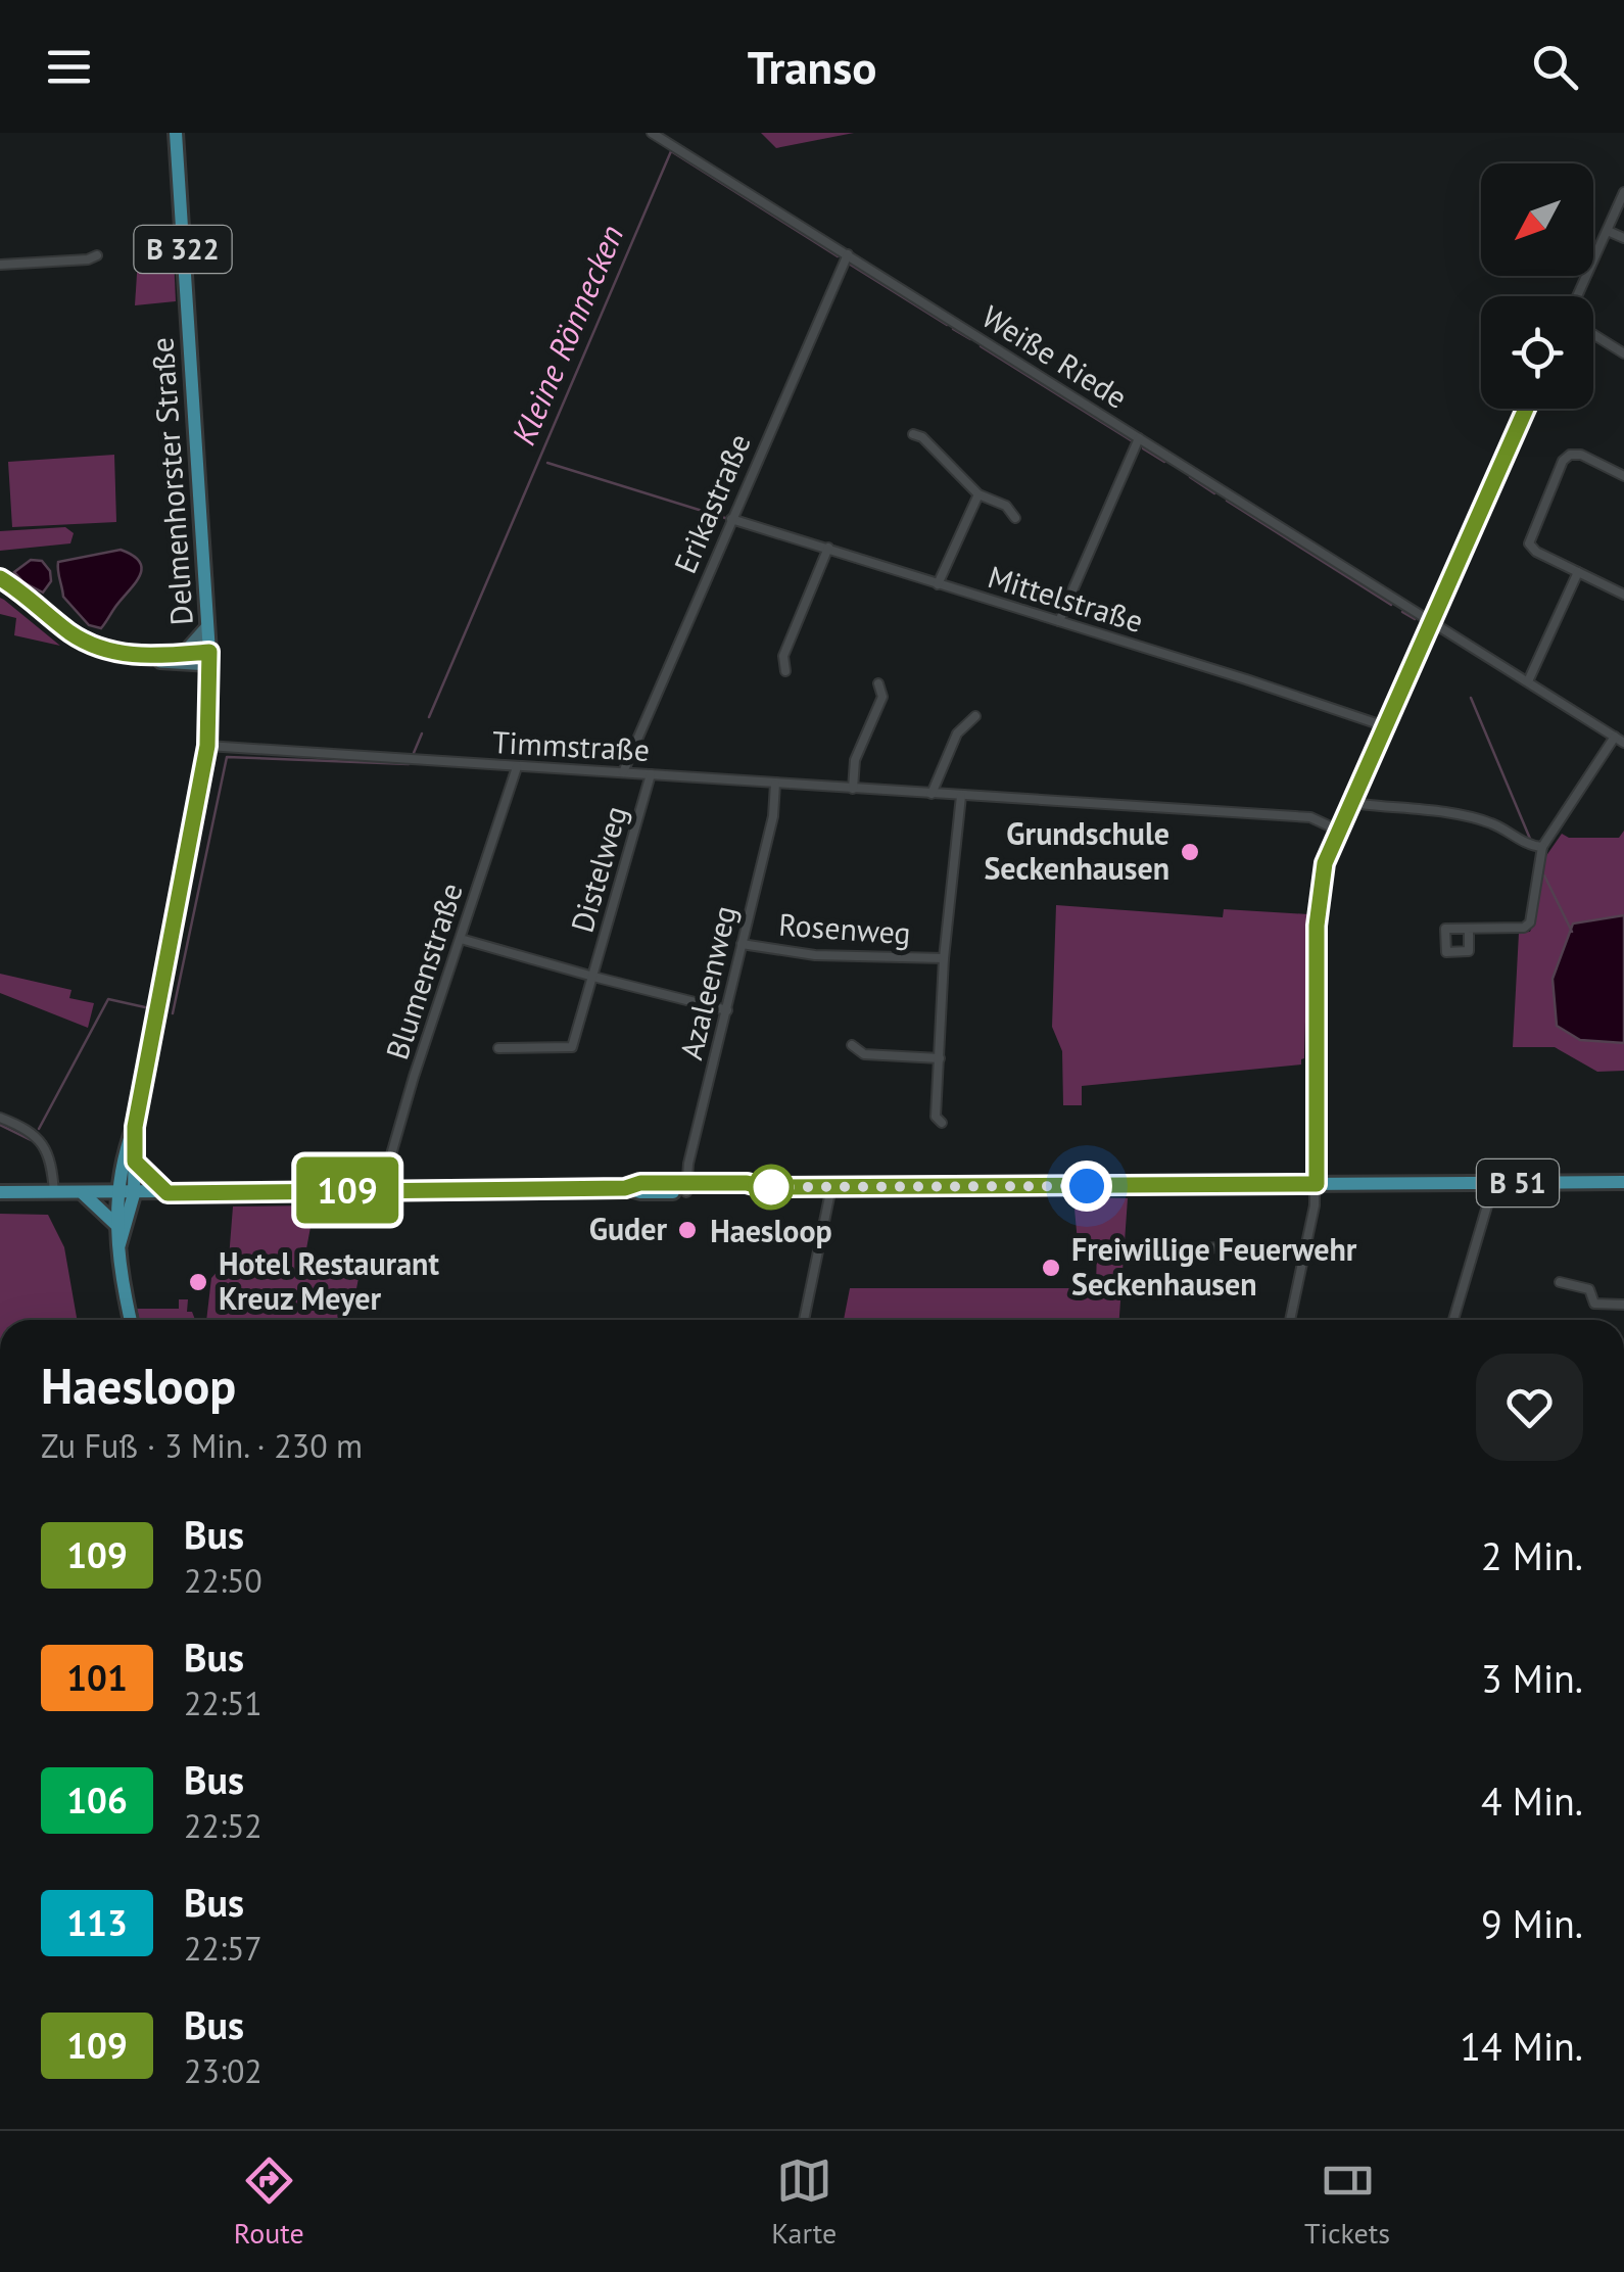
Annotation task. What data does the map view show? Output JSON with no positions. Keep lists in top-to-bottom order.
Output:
{
  "streets": {
    "main road": ["B 322", "Delmenhorster Straße", "B 51"],
    "street": [
      "Weiße Riede",
      "Erikastraße",
      "Mittelstraße",
      "Timmstraße",
      "Distelweg",
      "Rosenweg",
      "Blumenstraße",
      "Azaleenweg"
    ]
  },
  "crossings": [
    ["Weiße Riede", "Erikastraße"],
    ["Delmenhorster Straße", "Timmstraße"],
    ["Delmenhorster Straße", "B 51"],
    ["Erikastraße", "Mittelstraße"],
    ["Erikastraße", "Timmstraße"],
    ["Timmstraße", "Distelweg"],
    ["Timmstraße", "Rosenweg"],
    ["Timmstraße", "Blumenstraße"],
    ["Timmstraße", "Azaleenweg"],
    ["Distelweg", "Blumenstraße"],
    ["Distelweg", "Azaleenweg"],
    ["Rosenweg", "Azaleenweg"],
    ["Blumenstraße", "B 51"],
    ["Azaleenweg", "B 51"]
  ],
  "water": ["Kleine Rönnecken"],
  "places": [
    "Grundschule Seckenhausen",
    "Haesloop",
    "Guder",
    "Freiwillige Feuerwehr Seckenhausen",
    "Hotel Restaurant Kreuz Meyer"
  ],
  "lines": ["bus line 109"],
  "north": "bottom left",
  "page": {
    "header": "Transo",
    "on_map": "109",
    "heading": ["Haesloop", "Zu Fuß · 3 Min. · 230 m"],
    "list": [
      {
        "mark": "109",
        "name": "Bus",
        "note": "22:50",
        "value": "2 Min."
      },
      {
        "mark": "101",
        "name": "Bus",
        "note": "22:51",
        "value": "3 Min."
      },
      {
        "mark": "106",
        "name": "Bus",
        "note": "22:52",
        "value": "4 Min."
      },
      {
        "mark": "113",
        "name": "Bus",
        "note": "22:57",
        "value": "9 Min."
      },
      {
        "mark": "109",
        "name": "Bus",
        "note": "23:02",
        "value": "14 Min."
      }
    ],
    "tabs": ["Route", "Karte", "Tickets"]
  }
}
